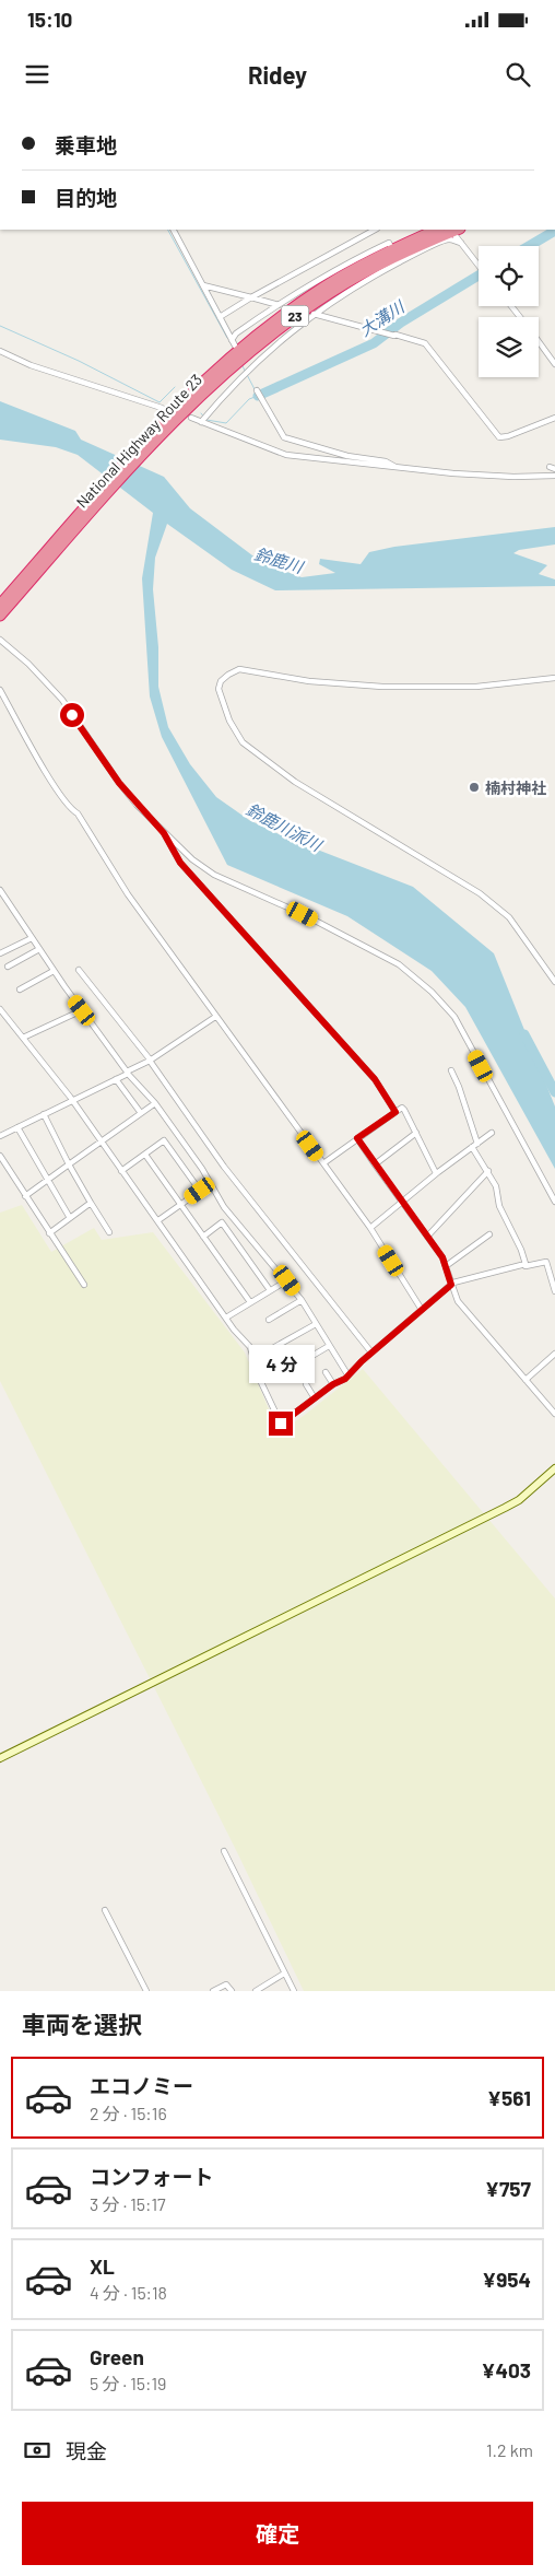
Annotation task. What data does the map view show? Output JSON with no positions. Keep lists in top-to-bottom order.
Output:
{
  "streets": {
    "highway": ["23", "National Highway Route 23"]
  },
  "water": ["大溝川", "鈴鹿川", "鈴鹿川派川"],
  "places": ["楠村神社"],
  "page": {
    "status": "15:10",
    "header": "Ridey",
    "banner": ["乗車地", "目的地"],
    "bubble": "4 分",
    "heading": "車両を選択",
    "list": [
      {
        "name": "エコノミー",
        "note": "2 分 · 15:16",
        "value": "¥561"
      },
      {
        "name": "コンフォート",
        "note": "3 分 · 15:17",
        "value": "¥757"
      },
      {
        "name": "XL",
        "note": "4 分 · 15:18",
        "value": "¥954"
      },
      {
        "name": "Green",
        "note": "5 分 · 15:19",
        "value": "¥403"
      }
    ],
    "pay": ["現金", "1.2 km"],
    "buttons": "確定"
  }
}
